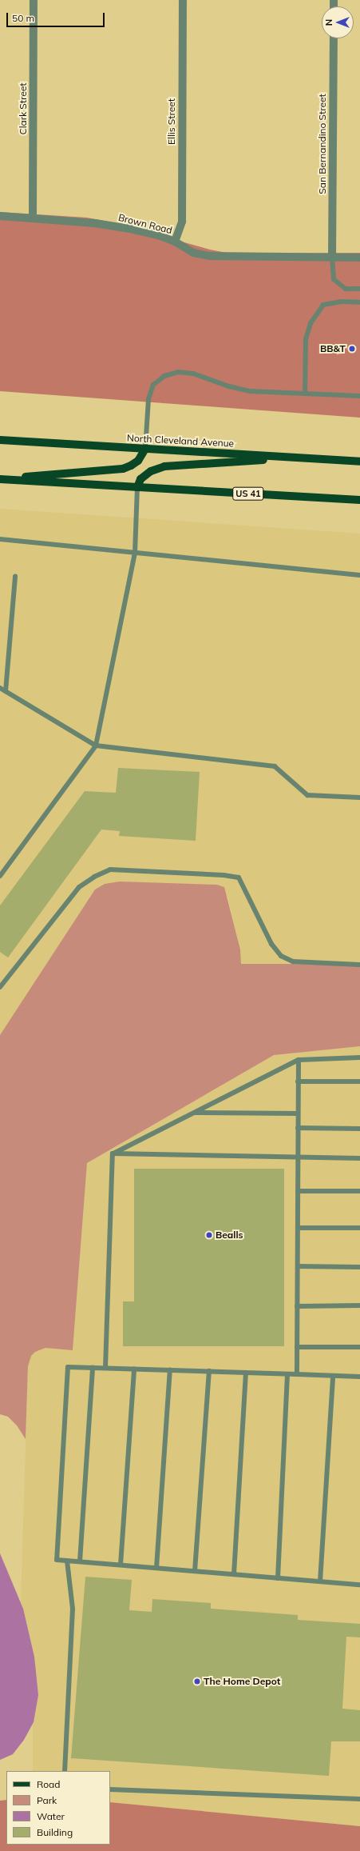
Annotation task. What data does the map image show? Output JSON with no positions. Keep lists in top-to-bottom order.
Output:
{
  "streets": {
    "main road": ["North Cleveland Avenue", "US 41"],
    "street": [
      "Clark Street",
      "Ellis Street",
      "San Bernandino Street",
      "Brown Road"
    ]
  },
  "crossings": [
    ["Clark Street", "Brown Road"],
    ["Ellis Street", "Brown Road"],
    ["San Bernandino Street", "Brown Road"]
  ],
  "places": ["BB&T", "Bealls", "The Home Depot"],
  "legend": [
    "Road",
    "Park",
    "Water",
    "Building"
  ],
  "scale_bar": "50 m",
  "north": "left"
}
